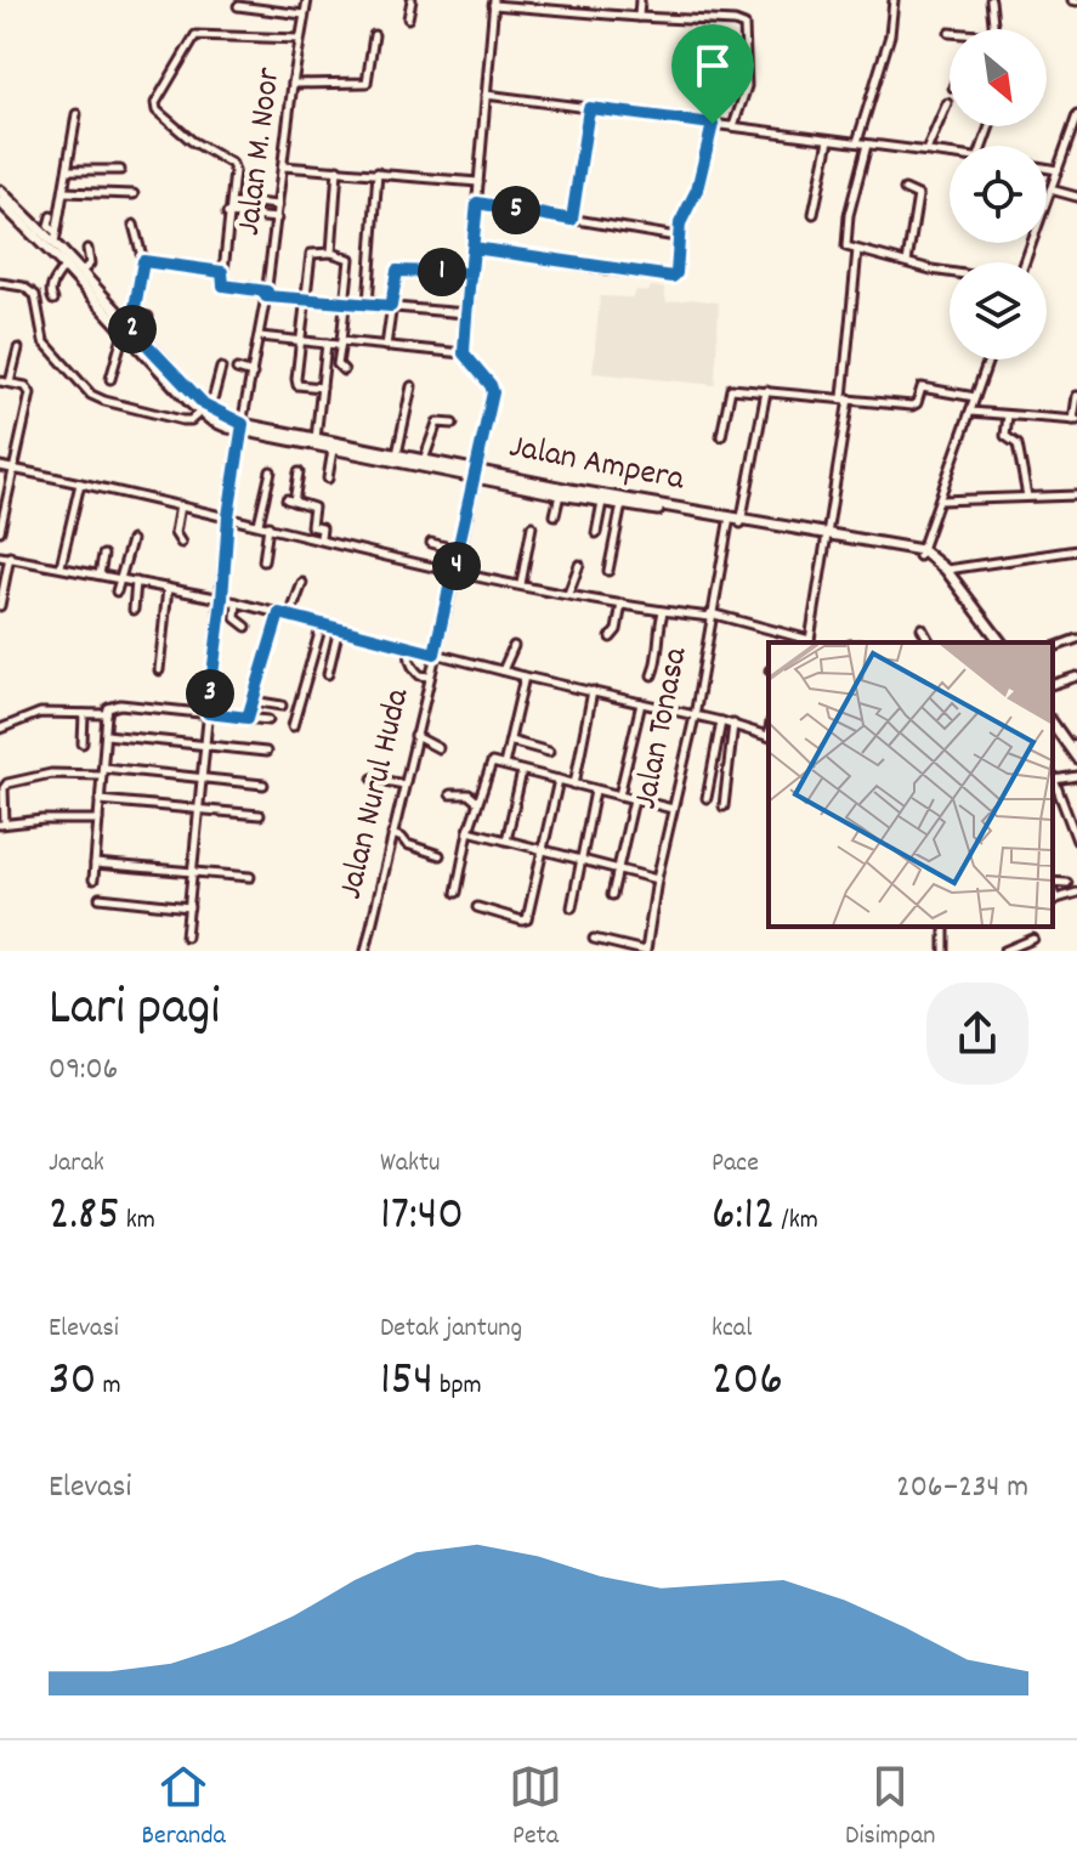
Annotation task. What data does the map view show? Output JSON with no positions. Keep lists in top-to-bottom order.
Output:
{
  "streets": {
    "main road": ["Jalan Ampera"],
    "street": ["Jalan M. Noor", "Jalan Tonasa", "Jalan Nurul Huda"]
  },
  "crossings": [
    ["Jalan M. Noor", "Jalan Ampera"],
    ["Jalan Ampera", "Jalan Tonasa"],
    ["Jalan Ampera", "Jalan Nurul Huda"]
  ],
  "north": "bottom right",
  "page": {
    "pins": [
      "5",
      "1",
      "2",
      "4",
      "3"
    ],
    "heading": ["Lari pagi", "09:06"],
    "stats": [
      ["Jarak", "2.85 km"],
      ["Waktu", "17:40"],
      ["Pace", "6:12 /km"],
      ["Elevasi", "30 m"],
      ["Detak jantung", "154 bpm"],
      ["kcal", "206"]
    ],
    "chart": ["Elevasi", "206–234 m"],
    "tabs": ["Beranda", "Peta", "Disimpan"]
  }
}
